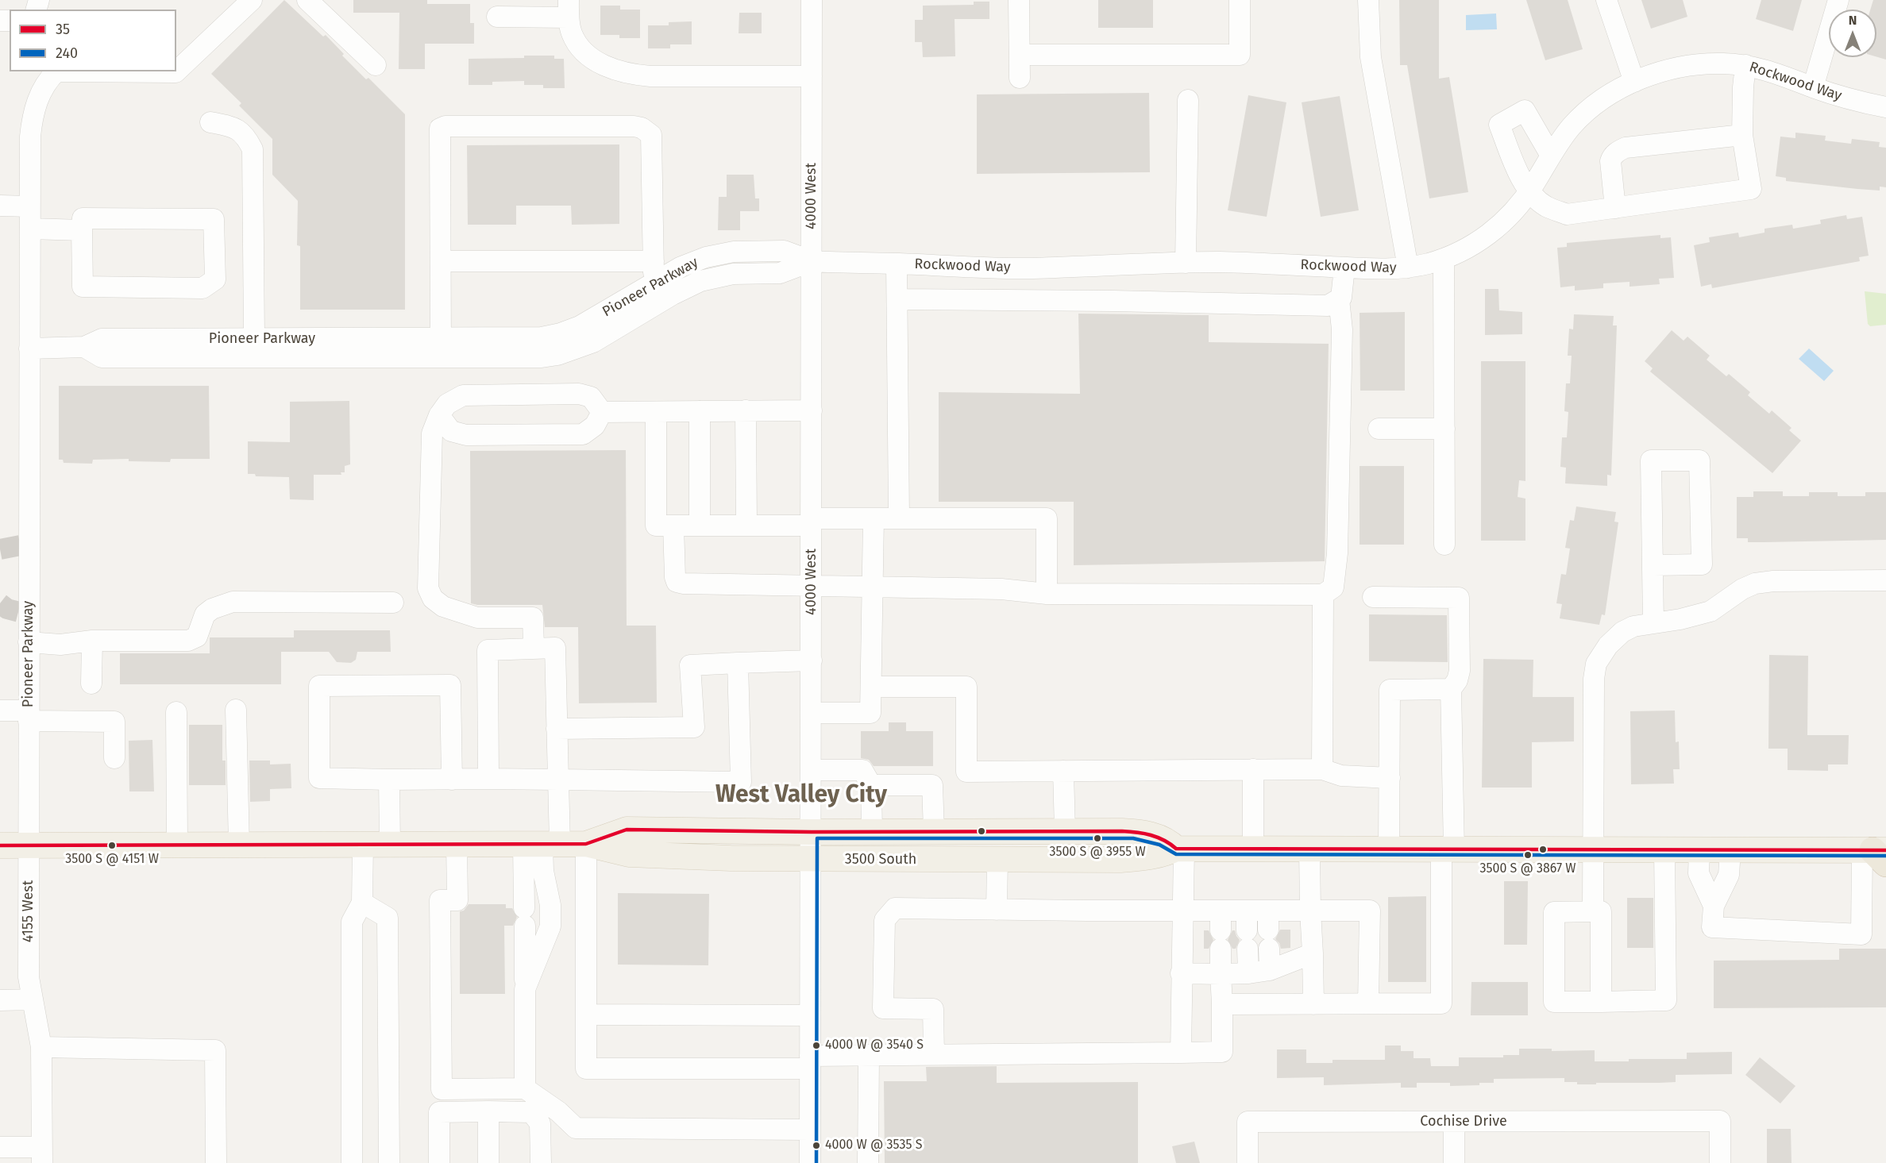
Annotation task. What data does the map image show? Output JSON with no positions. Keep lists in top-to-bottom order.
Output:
{
  "streets": {
    "main road": ["3500 South"],
    "street": [
      "Rockwood Way",
      "4000 West",
      "Pioneer Parkway",
      "4155 West",
      "Cochise Drive"
    ]
  },
  "crossings": [
    ["Rockwood Way", "4000 West"],
    ["Rockwood Way", "Pioneer Parkway"],
    ["4000 West", "Pioneer Parkway"],
    ["4000 West", "3500 South"],
    ["Pioneer Parkway", "3500 South"],
    ["Pioneer Parkway", "4155 West"],
    ["3500 South", "4155 West"]
  ],
  "districts": ["West Valley City"],
  "places": [
    "3500 S @ 3955 W",
    "3500 S @ 4151 W",
    "3500 S @ 3867 W",
    "4000 W @ 3540 S",
    "4000 W @ 3535 S"
  ],
  "lines": ["transit line 35", "transit line 240"],
  "legend": ["35", "240"],
  "north": "top"
}
